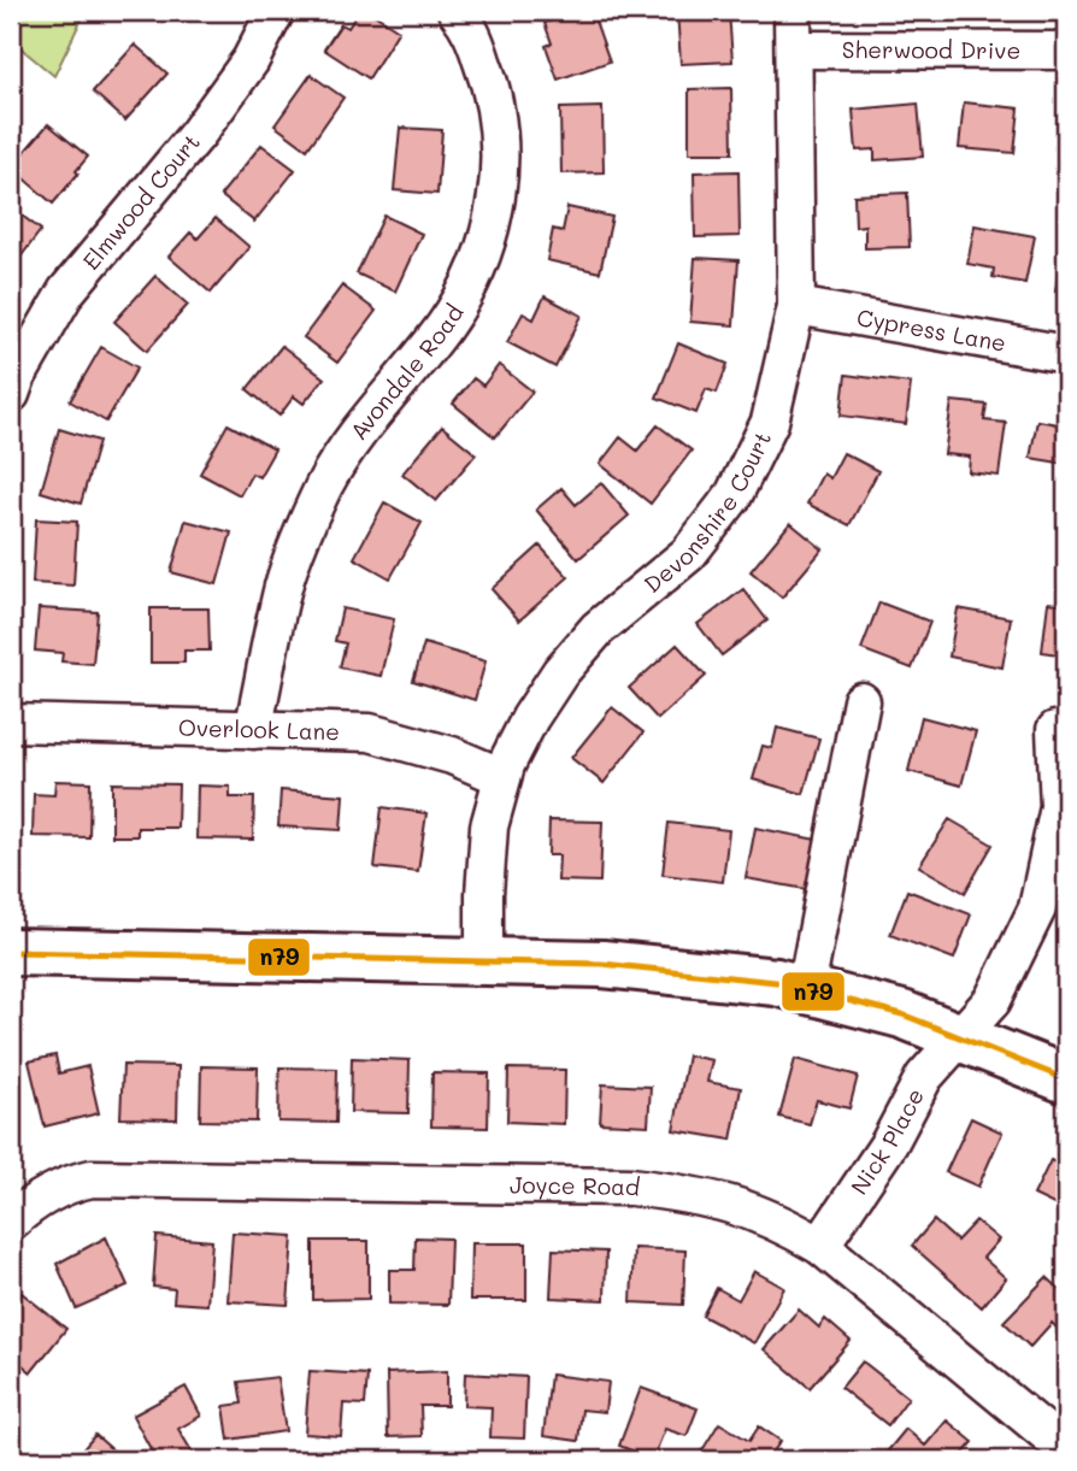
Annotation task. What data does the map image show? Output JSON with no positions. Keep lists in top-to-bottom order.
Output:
{
  "streets": {
    "street": [
      "Sherwood Drive",
      "Elmwood Court",
      "Cypress Lane",
      "Avondale Road",
      "Devonshire Court",
      "Overlook Lane",
      "Nick Place",
      "Joyce Road"
    ]
  },
  "crossings": [
    ["Sherwood Drive", "Devonshire Court"],
    ["Cypress Lane", "Devonshire Court"],
    ["Avondale Road", "Overlook Lane"],
    ["Devonshire Court", "Overlook Lane"],
    ["Nick Place", "Joyce Road"]
  ],
  "lines": ["transit line n79"]
}
